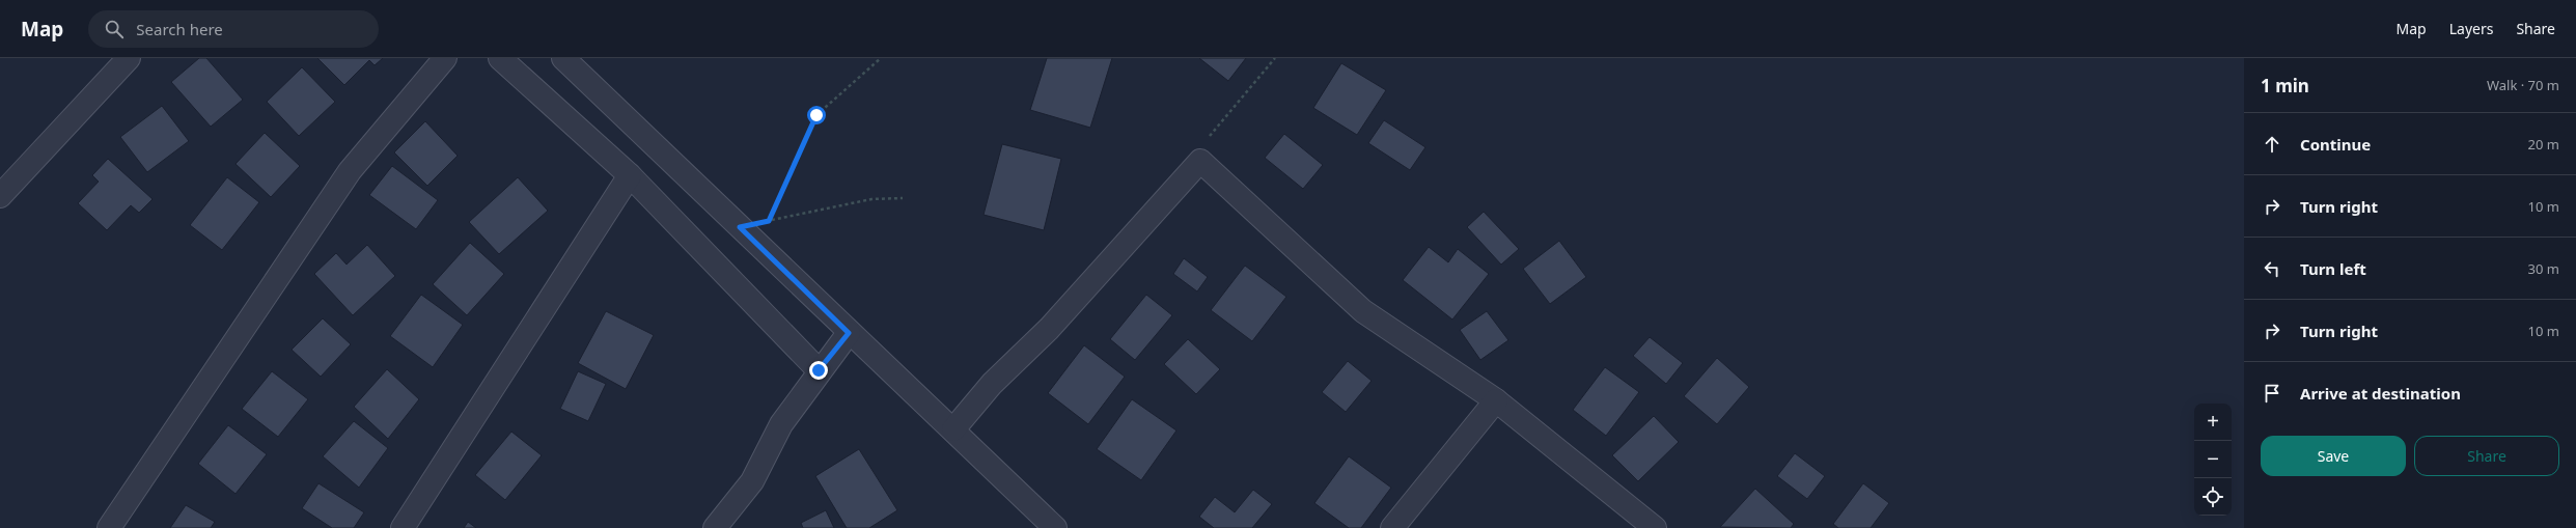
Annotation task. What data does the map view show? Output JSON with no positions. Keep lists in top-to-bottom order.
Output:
{
  "page": {
    "header": "Map",
    "search": "Search here",
    "nav": ["Map", "Layers", "Share"],
    "heading": ["1 min", "Walk · 70 m"],
    "list": [
      ["Continue", "20 m"],
      ["Turn right", "10 m"],
      ["Turn left", "30 m"],
      ["Turn right", "10 m"],
      "Arrive at destination"
    ],
    "map_buttons": ["+", "−"],
    "buttons": ["Save", "Share"]
  }
}
